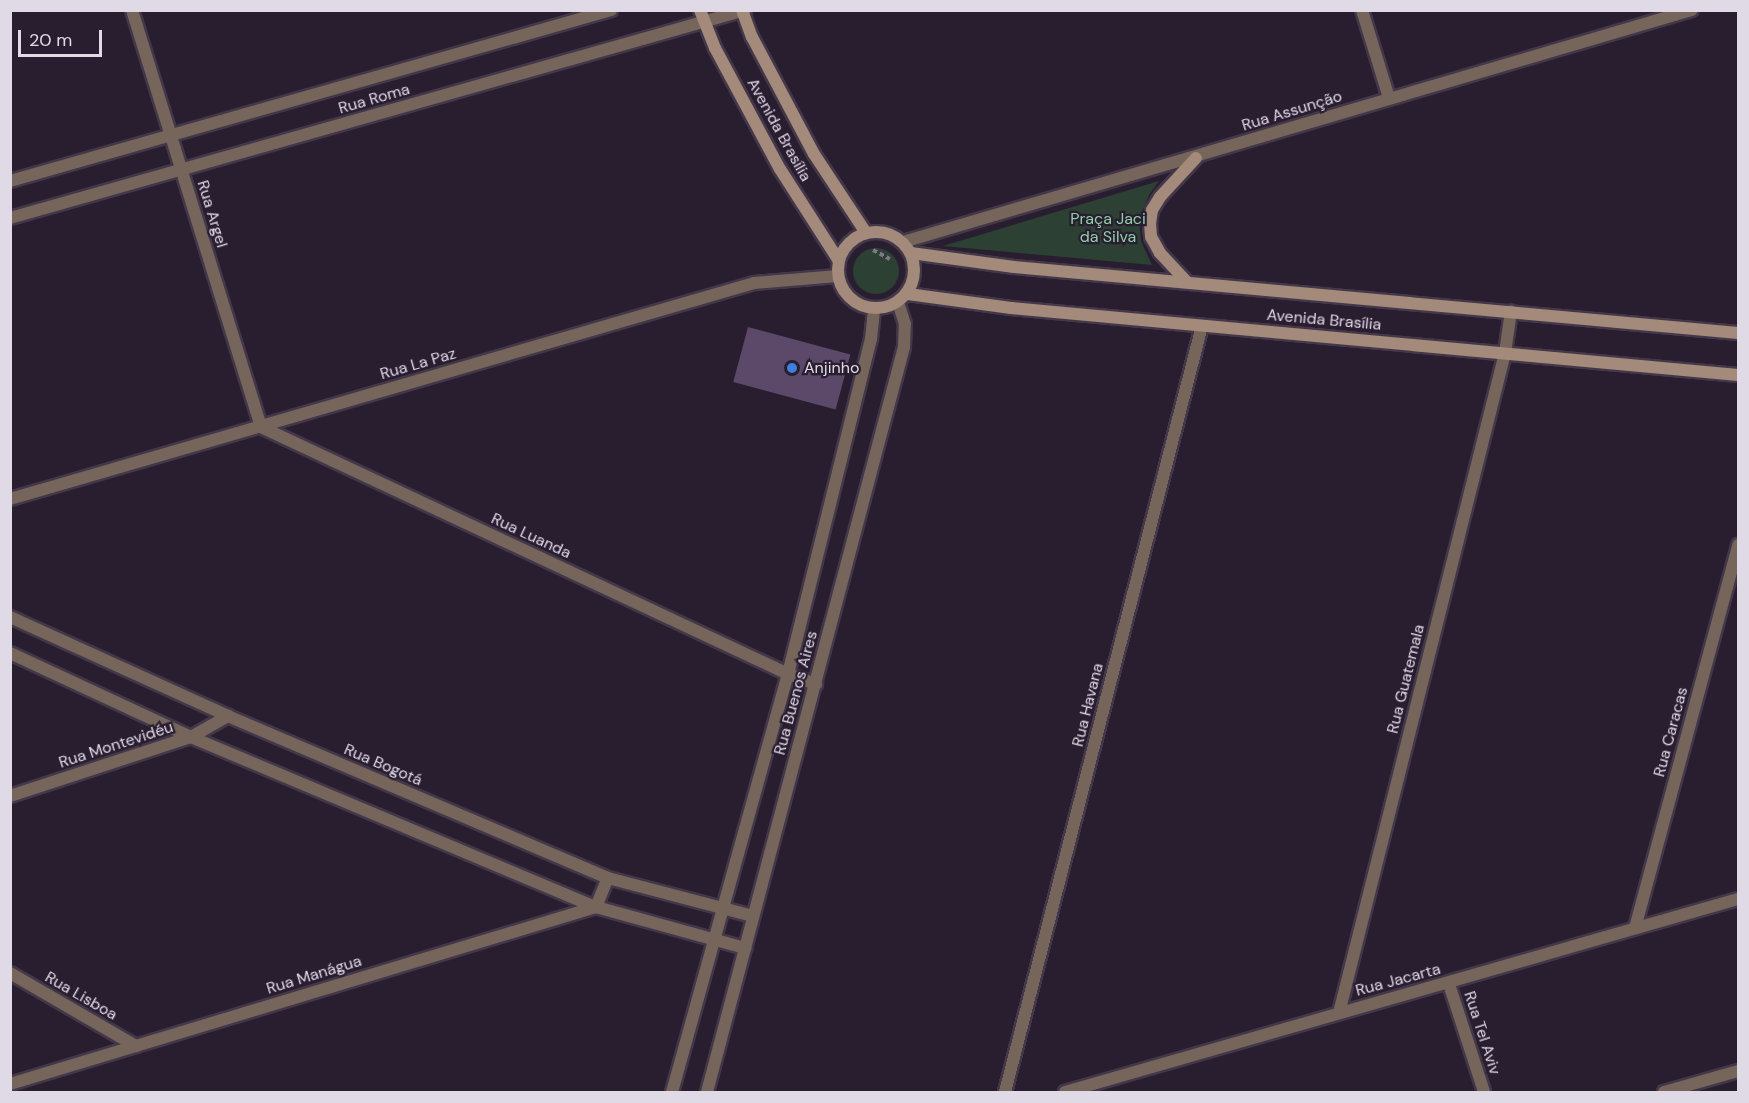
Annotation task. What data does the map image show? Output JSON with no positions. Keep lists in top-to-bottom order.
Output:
{
  "streets": {
    "street": [
      "Rua Roma",
      "Rua Assunção",
      "Avenida Brasília",
      "Rua Argel",
      "Rua La Paz",
      "Rua Luanda",
      "Rua Guatemala",
      "Rua Buenos Aires",
      "Rua Havana",
      "Rua Caracas",
      "Rua Montevidéu",
      "Rua Bogotá",
      "Rua Manágua",
      "Rua Jacarta",
      "Rua Lisboa",
      "Rua Tel Aviv"
    ]
  },
  "crossings": [
    ["Rua Roma", "Avenida Brasília"],
    ["Rua Roma", "Rua Argel"],
    ["Rua Assunção", "Avenida Brasília"],
    ["Rua Assunção", "Rua La Paz"],
    ["Rua Assunção", "Rua Buenos Aires"],
    ["Avenida Brasília", "Rua La Paz"],
    ["Avenida Brasília", "Rua Guatemala"],
    ["Avenida Brasília", "Rua Buenos Aires"],
    ["Avenida Brasília", "Rua Havana"],
    ["Rua Argel", "Rua La Paz"],
    ["Rua Argel", "Rua Luanda"],
    ["Rua La Paz", "Rua Luanda"],
    ["Rua La Paz", "Rua Buenos Aires"],
    ["Rua Luanda", "Rua Buenos Aires"],
    ["Rua Guatemala", "Rua Jacarta"],
    ["Rua Buenos Aires", "Rua Bogotá"],
    ["Rua Caracas", "Rua Jacarta"],
    ["Rua Montevidéu", "Rua Bogotá"],
    ["Rua Manágua", "Rua Lisboa"],
    ["Rua Jacarta", "Rua Tel Aviv"]
  ],
  "parks": ["Praça Jaci da Silva"],
  "places": ["Anjinho"],
  "scale_bar": "20 m"
}
